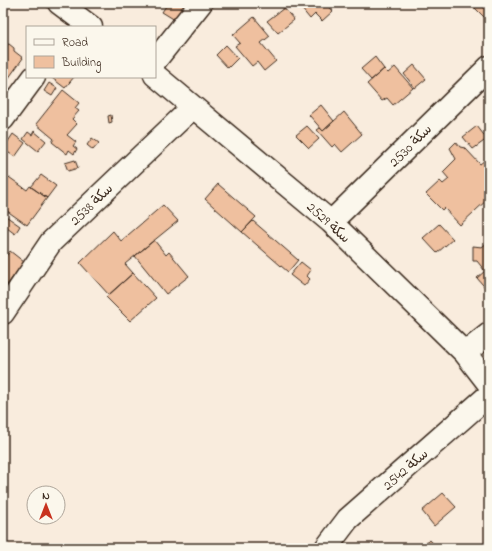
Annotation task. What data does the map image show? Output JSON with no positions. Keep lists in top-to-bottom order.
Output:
{
  "streets": {
    "street": [
      "سكة 2530",
      "سكة 2538",
      "سكة 2529",
      "سكة 2542"
    ]
  },
  "crossings": [
    ["سكة 2530", "سكة 2529"],
    ["سكة 2538", "سكة 2529"]
  ],
  "legend": ["Road", "Building"],
  "north": "top"
}
